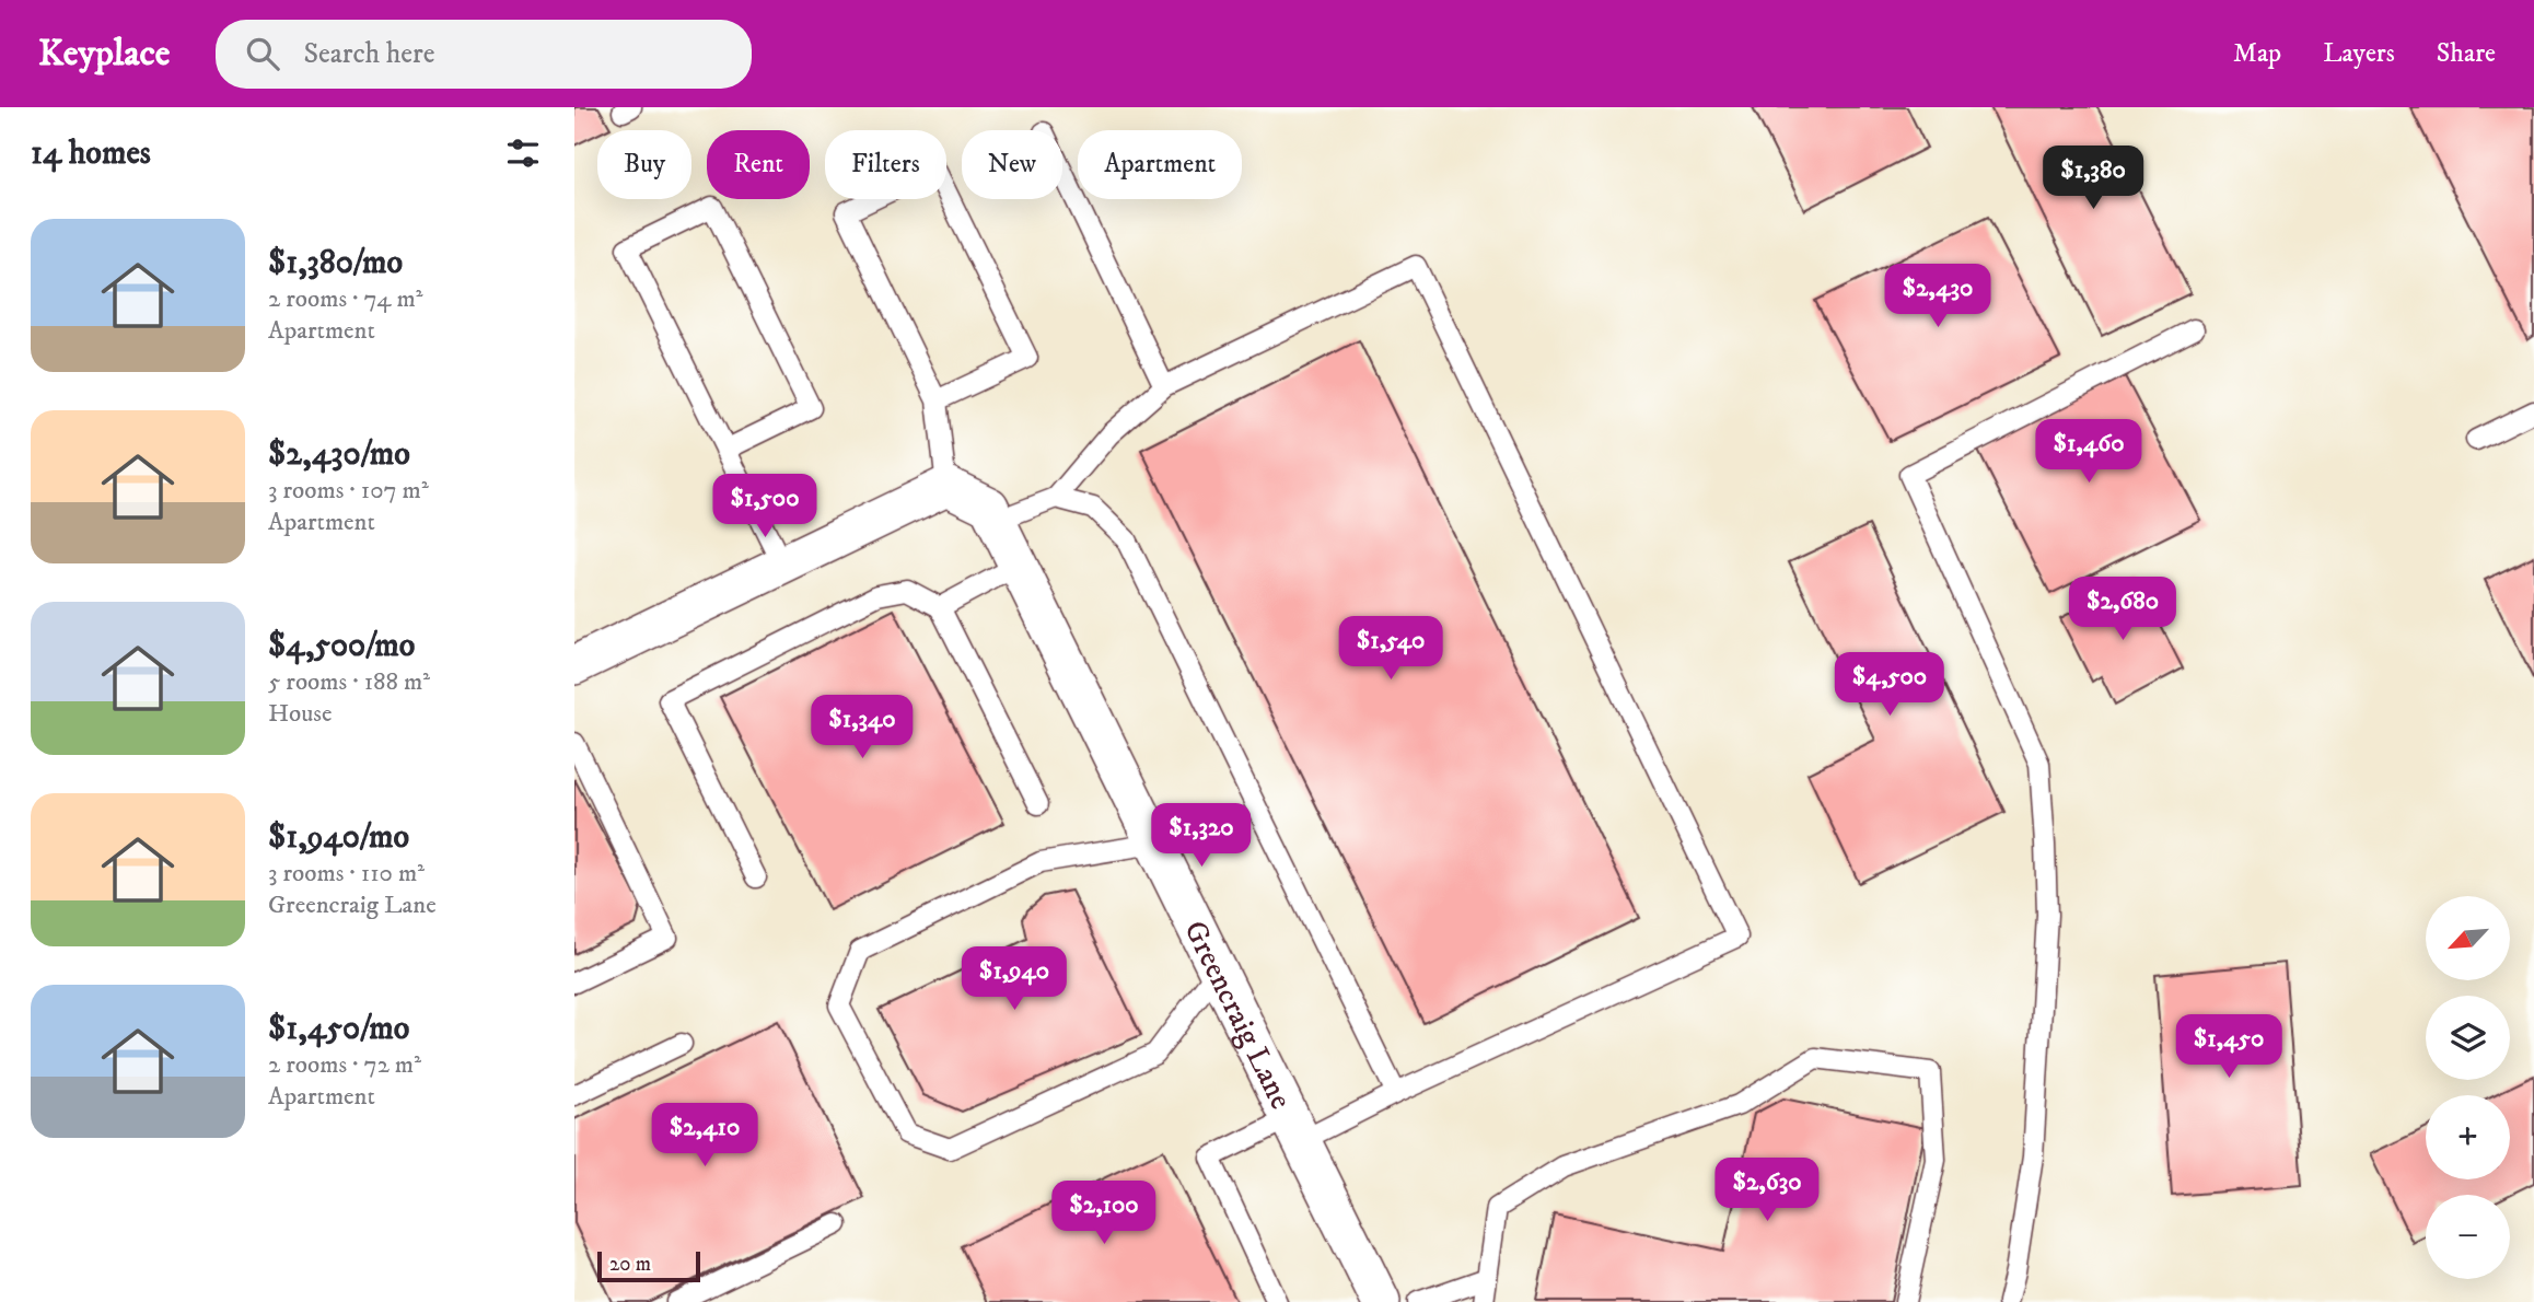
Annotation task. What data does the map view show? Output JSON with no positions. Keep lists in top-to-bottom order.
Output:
{
  "streets": {
    "street": ["Greencraig Lane"]
  },
  "scale_bar": "20 m",
  "north": "bottom left",
  "page": {
    "header": "Keyplace",
    "search": "Search here",
    "nav": ["Map", "Layers", "Share"],
    "heading": "14 homes",
    "chip": [
      "Buy",
      "Rent",
      "Filters",
      "New",
      "Apartment"
    ],
    "price": [
      "$1,380",
      "$2,430",
      "$1,460",
      "$1,500",
      "$2,680",
      "$1,540",
      "$4,500",
      "$1,340",
      "$1,320",
      "$1,940",
      "$1,450",
      "$2,410",
      "$2,630",
      "$2,100"
    ],
    "list": [
      {
        "name": "$1,380/mo",
        "note": "2 rooms · 74 m² · Apartment"
      },
      {
        "name": "$2,430/mo",
        "note": "3 rooms · 107 m² · Apartment"
      },
      {
        "name": "$4,500/mo",
        "note": "5 rooms · 188 m² · House"
      },
      {
        "name": "$1,940/mo",
        "note": "3 rooms · 110 m² · Greencraig Lane"
      },
      {
        "name": "$1,450/mo",
        "note": "2 rooms · 72 m² · Apartment"
      }
    ],
    "map_buttons": ["+", "−"],
    "scale": "20 m"
  }
}
